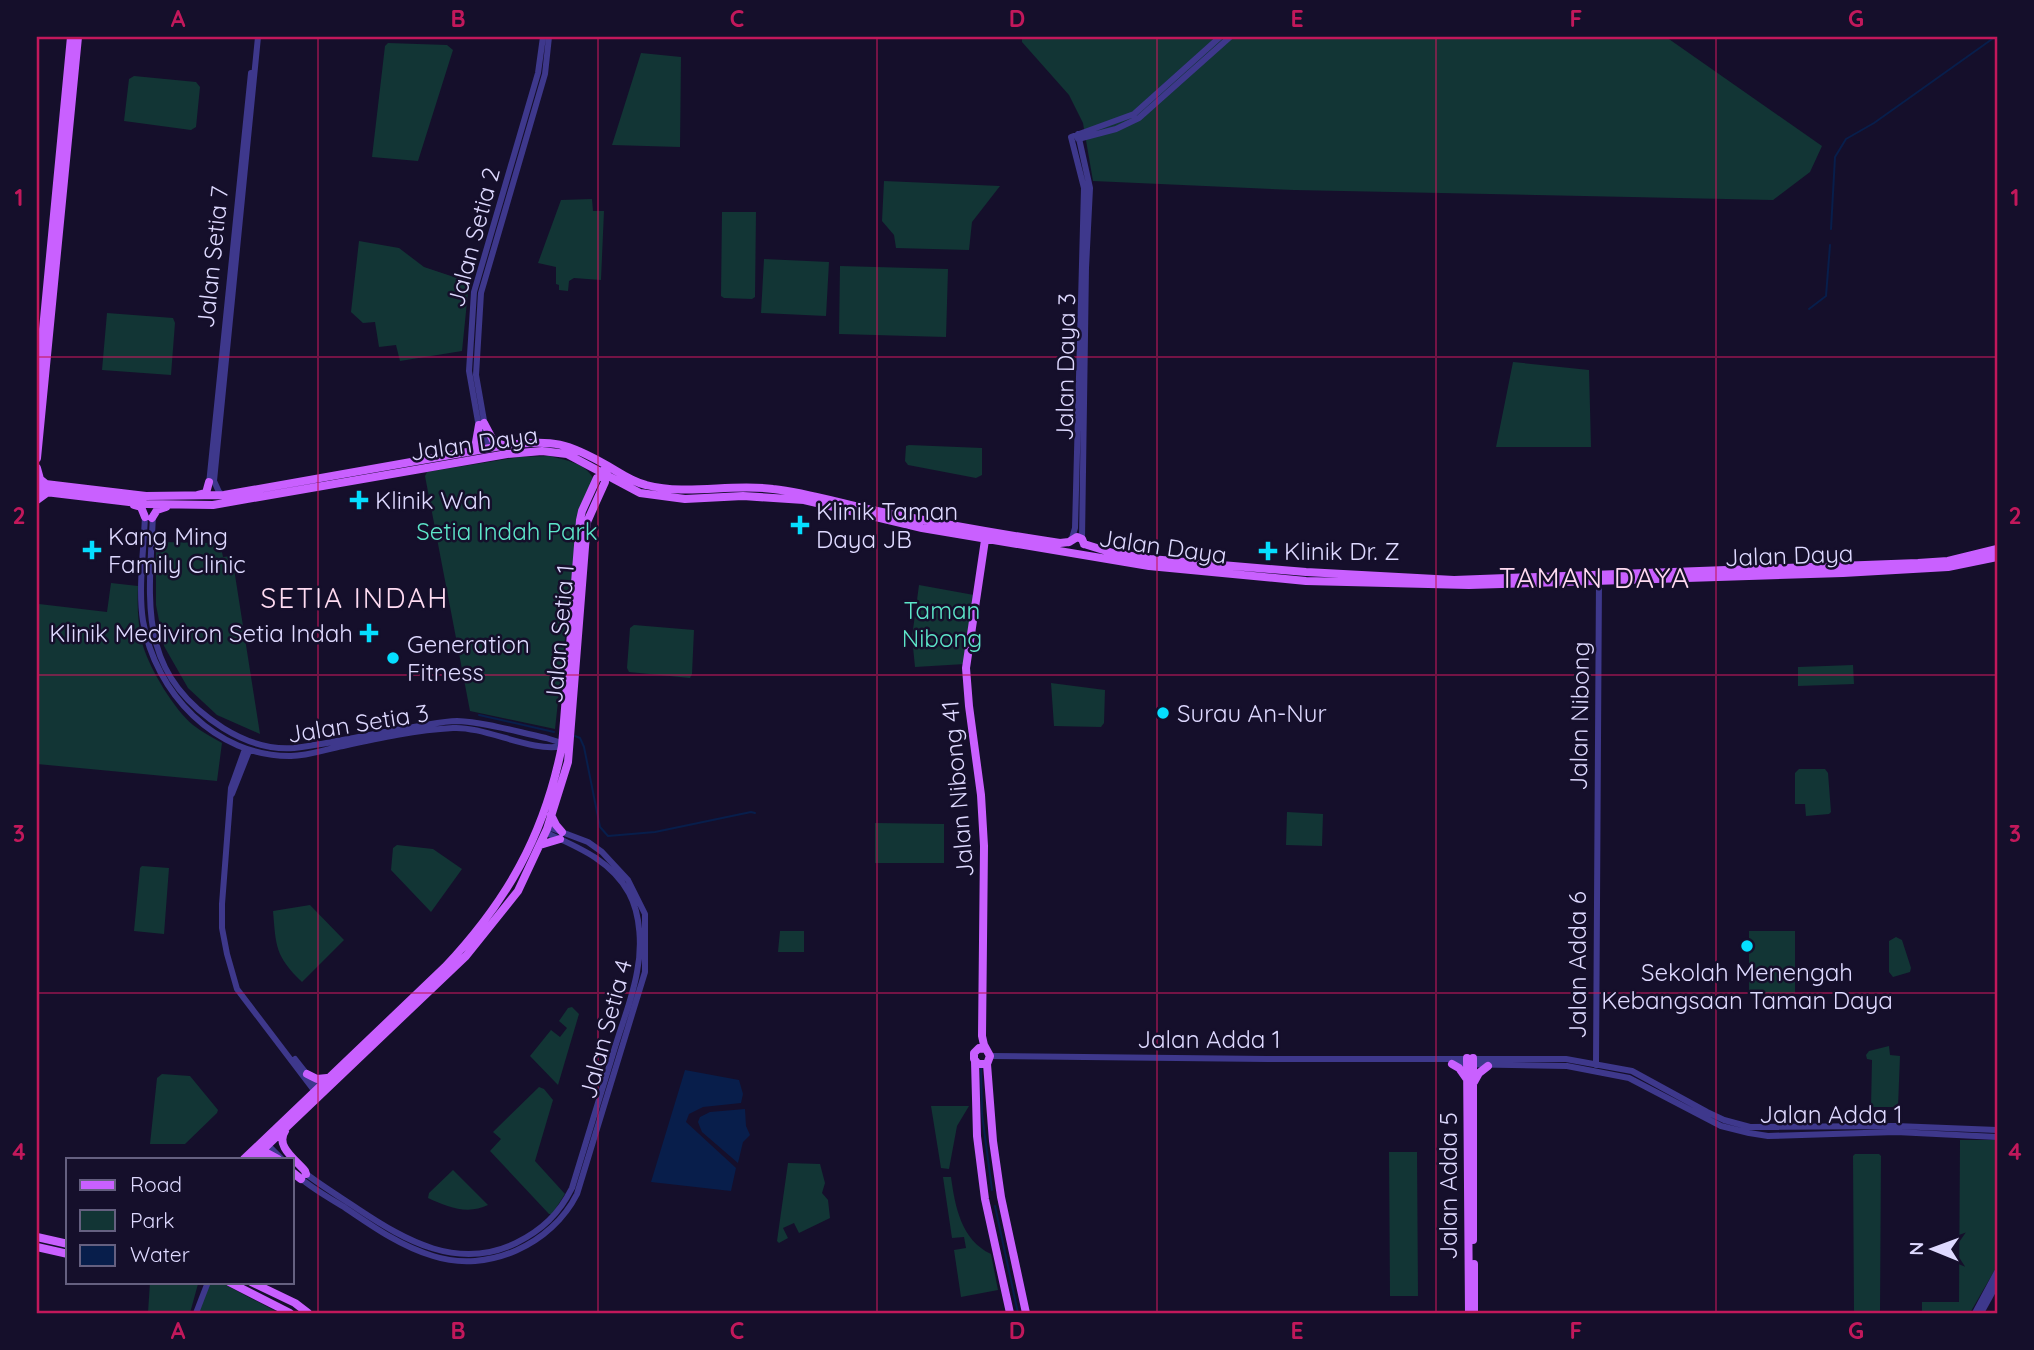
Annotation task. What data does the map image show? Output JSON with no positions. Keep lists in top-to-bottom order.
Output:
{
  "streets": {
    "main road": [
      "Jalan Daya",
      "Jalan Setia 1",
      "Jalan Nibong 41",
      "Jalan Adda 5"
    ],
    "street": [
      "Jalan Setia 2",
      "Jalan Setia 7",
      "Jalan Daya 3",
      "Jalan Nibong",
      "Jalan Setia 3",
      "Jalan Adda 6",
      "Jalan Setia 4",
      "Jalan Adda 1"
    ]
  },
  "crossings": [
    ["Jalan Setia 2", "Jalan Daya"],
    ["Jalan Setia 7", "Jalan Daya"],
    ["Jalan Daya 3", "Jalan Daya"],
    ["Jalan Daya", "Jalan Setia 1"],
    ["Jalan Daya", "Jalan Nibong"],
    ["Jalan Daya", "Jalan Setia 3"],
    ["Jalan Daya", "Jalan Nibong 41"],
    ["Jalan Setia 1", "Jalan Setia 3"],
    ["Jalan Setia 1", "Jalan Setia 4"],
    ["Jalan Nibong", "Jalan Adda 6"],
    ["Jalan Nibong 41", "Jalan Adda 1"],
    ["Jalan Adda 6", "Jalan Adda 1"],
    ["Jalan Adda 1", "Jalan Adda 5"]
  ],
  "districts": ["TAMAN DAYA", "SETIA INDAH"],
  "parks": ["Setia Indah Park", "Taman Nibong"],
  "places": {
    "health": [
      "Klinik Wah",
      "Klinik Taman Daya JB",
      "Kang Ming Family Clinic",
      "Klinik Dr. Z",
      "Klinik Mediviron Setia Indah"
    ],
    "other": ["Generation Fitness", "Surau An-Nur", "Sekolah Menengah Kebangsaan Taman Daya"]
  },
  "legend": ["Road", "Park", "Water"],
  "north": "left",
  "grid": {
    "columns": [
      "A",
      "B",
      "C",
      "D",
      "E",
      "F",
      "G"
    ],
    "rows": [
      "1",
      "2",
      "3",
      "4"
    ]
  }
}
